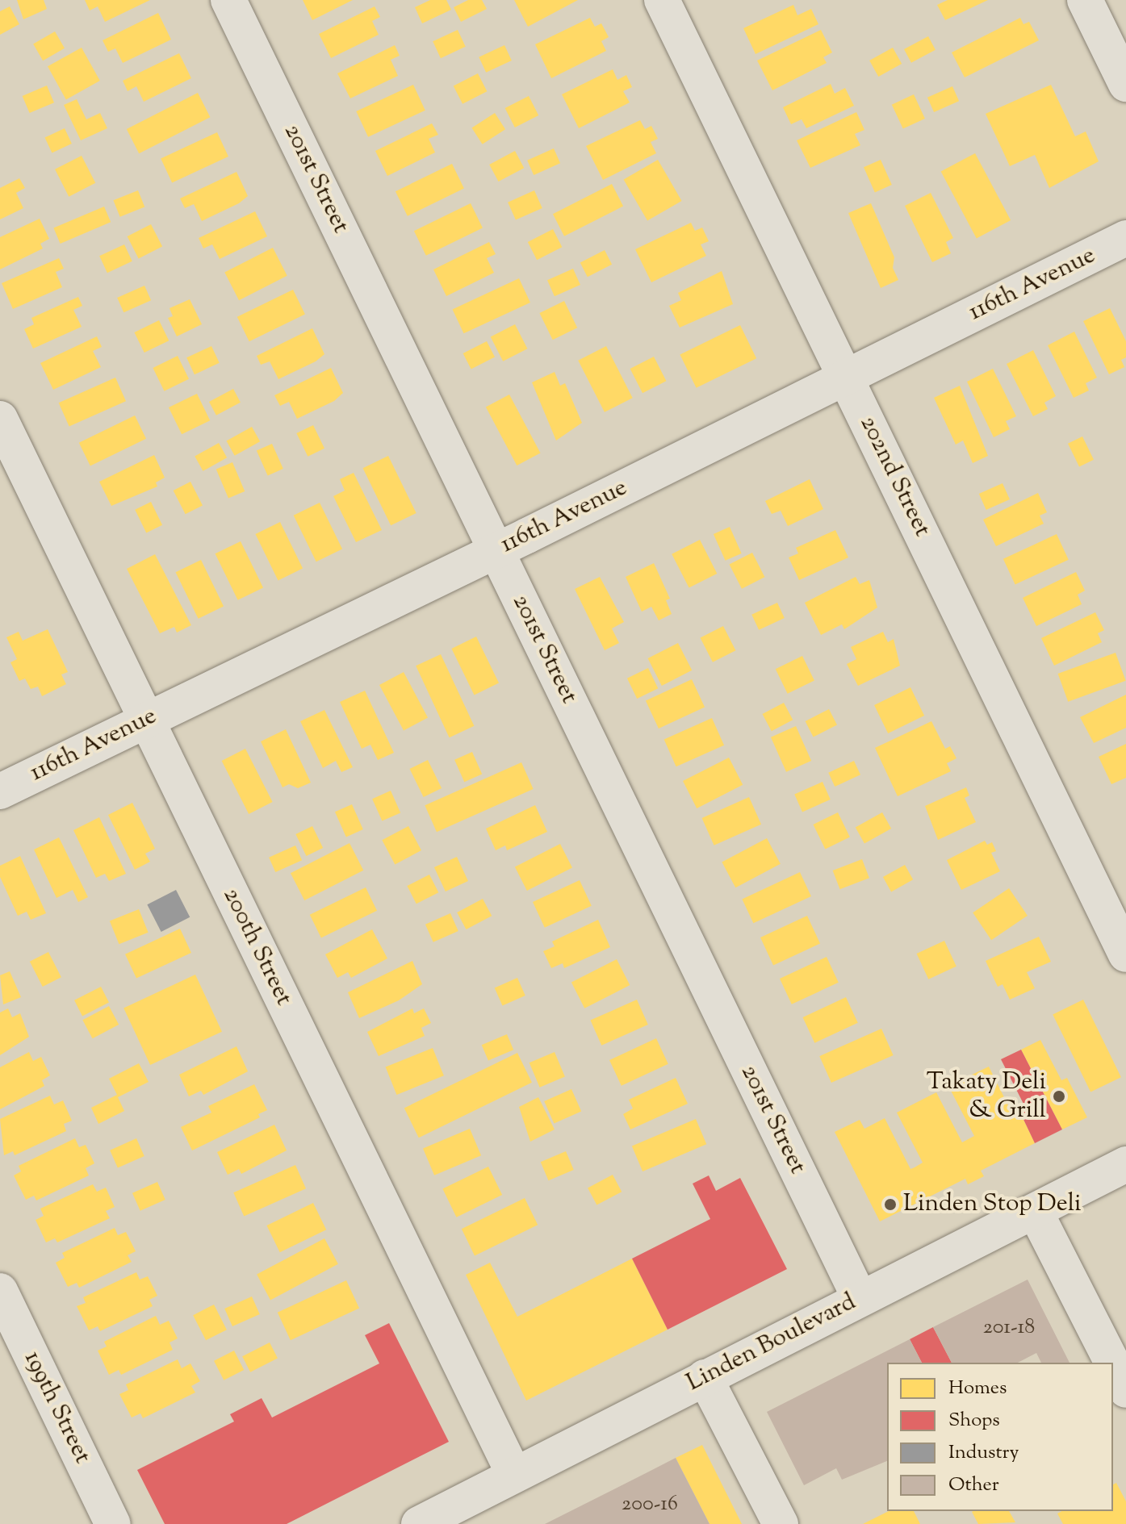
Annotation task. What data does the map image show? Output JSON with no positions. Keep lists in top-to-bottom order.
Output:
{
  "streets": {
    "street": [
      "201st Street",
      "116th Avenue",
      "202nd Street",
      "200th Street",
      "Linden Boulevard",
      "199th Street"
    ]
  },
  "crossings": [
    ["201st Street", "116th Avenue"],
    ["201st Street", "Linden Boulevard"],
    ["116th Avenue", "202nd Street"],
    ["116th Avenue", "200th Street"],
    ["200th Street", "Linden Boulevard"]
  ],
  "places": ["Takaty Deli & Grill", "Linden Stop Deli"],
  "house_numbers": ["201-18", "200-16"],
  "legend": [
    "Homes",
    "Shops",
    "Industry",
    "Other"
  ]
}
